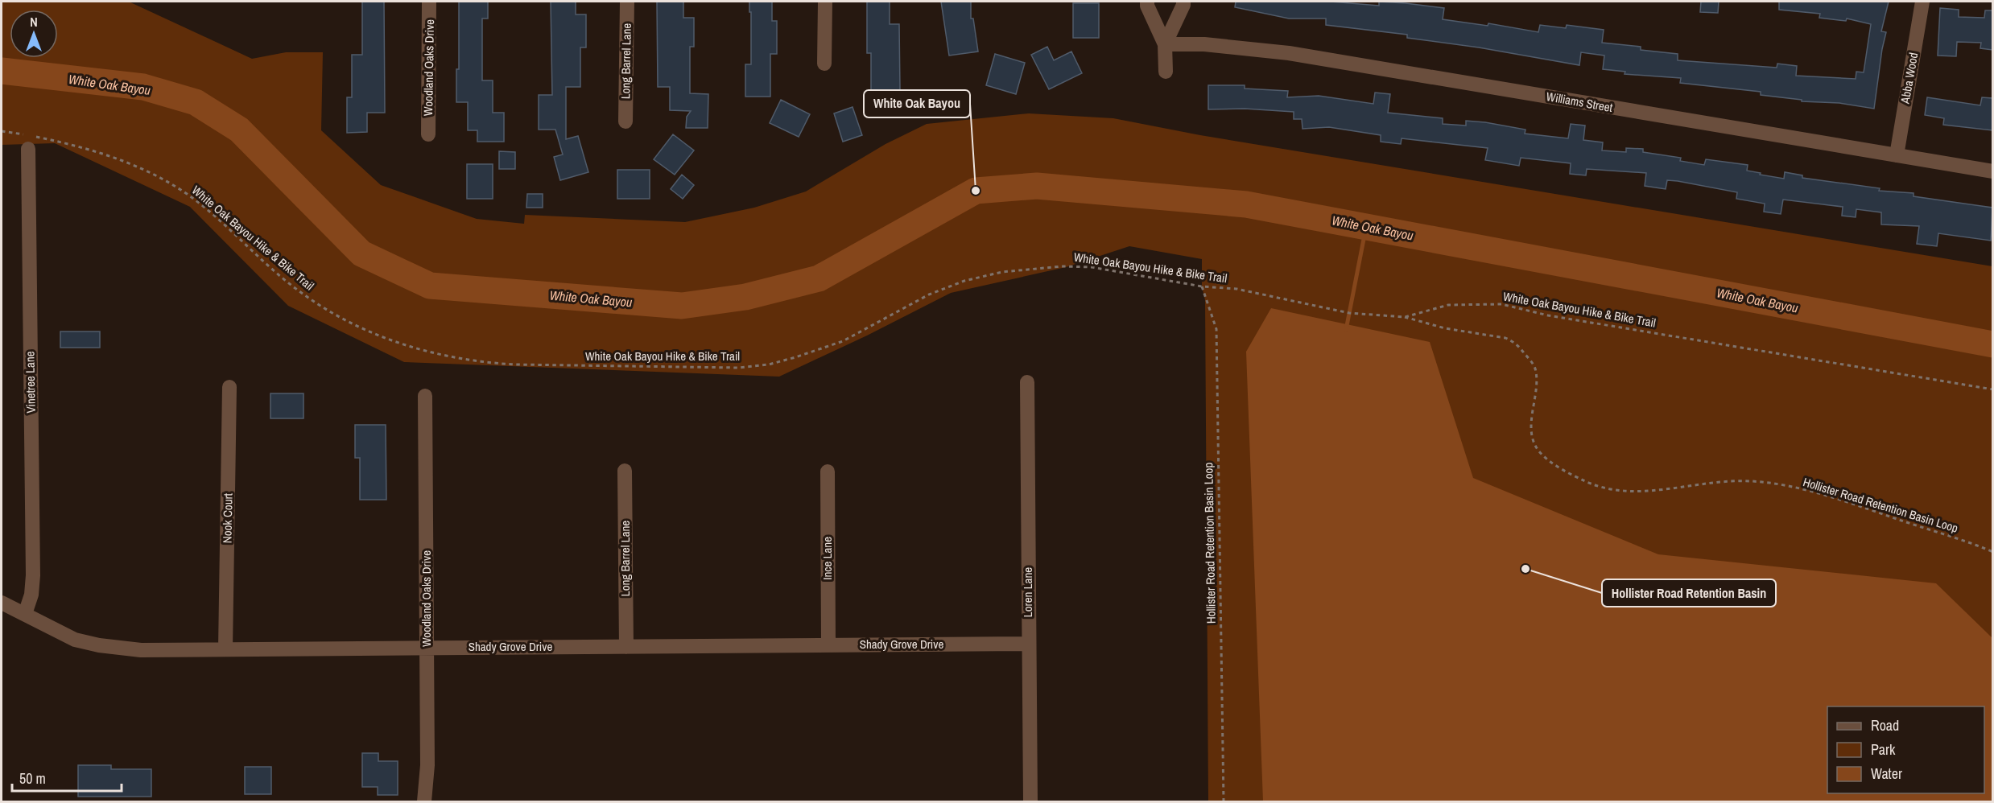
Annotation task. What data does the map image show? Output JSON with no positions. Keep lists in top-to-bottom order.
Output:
{
  "streets": {
    "street": [
      "Long Barrel Lane",
      "Woodland Oaks Drive",
      "Abba Wood",
      "Williams Street",
      "Vinetree Lane",
      "Nook Court",
      "Ince Lane",
      "Loren Lane",
      "Shady Grove Drive"
    ],
    "path": ["White Oak Bayou Hike & Bike Trail", "Hollister Road Retention Basin Loop"]
  },
  "crossings": [
    ["Long Barrel Lane", "Shady Grove Drive"],
    ["Woodland Oaks Drive", "Shady Grove Drive"],
    ["Abba Wood", "Williams Street"],
    ["White Oak Bayou Hike & Bike Trail", "Vinetree Lane"],
    ["White Oak Bayou Hike & Bike Trail", "Hollister Road Retention Basin Loop"],
    ["Vinetree Lane", "Shady Grove Drive"],
    ["Nook Court", "Shady Grove Drive"],
    ["Ince Lane", "Shady Grove Drive"],
    ["Loren Lane", "Shady Grove Drive"]
  ],
  "water": ["White Oak Bayou"],
  "places": ["White Oak Bayou", "Hollister Road Retention Basin"],
  "legend": ["Road", "Park", "Water"],
  "scale_bar": "50 m",
  "north": "top"
}
